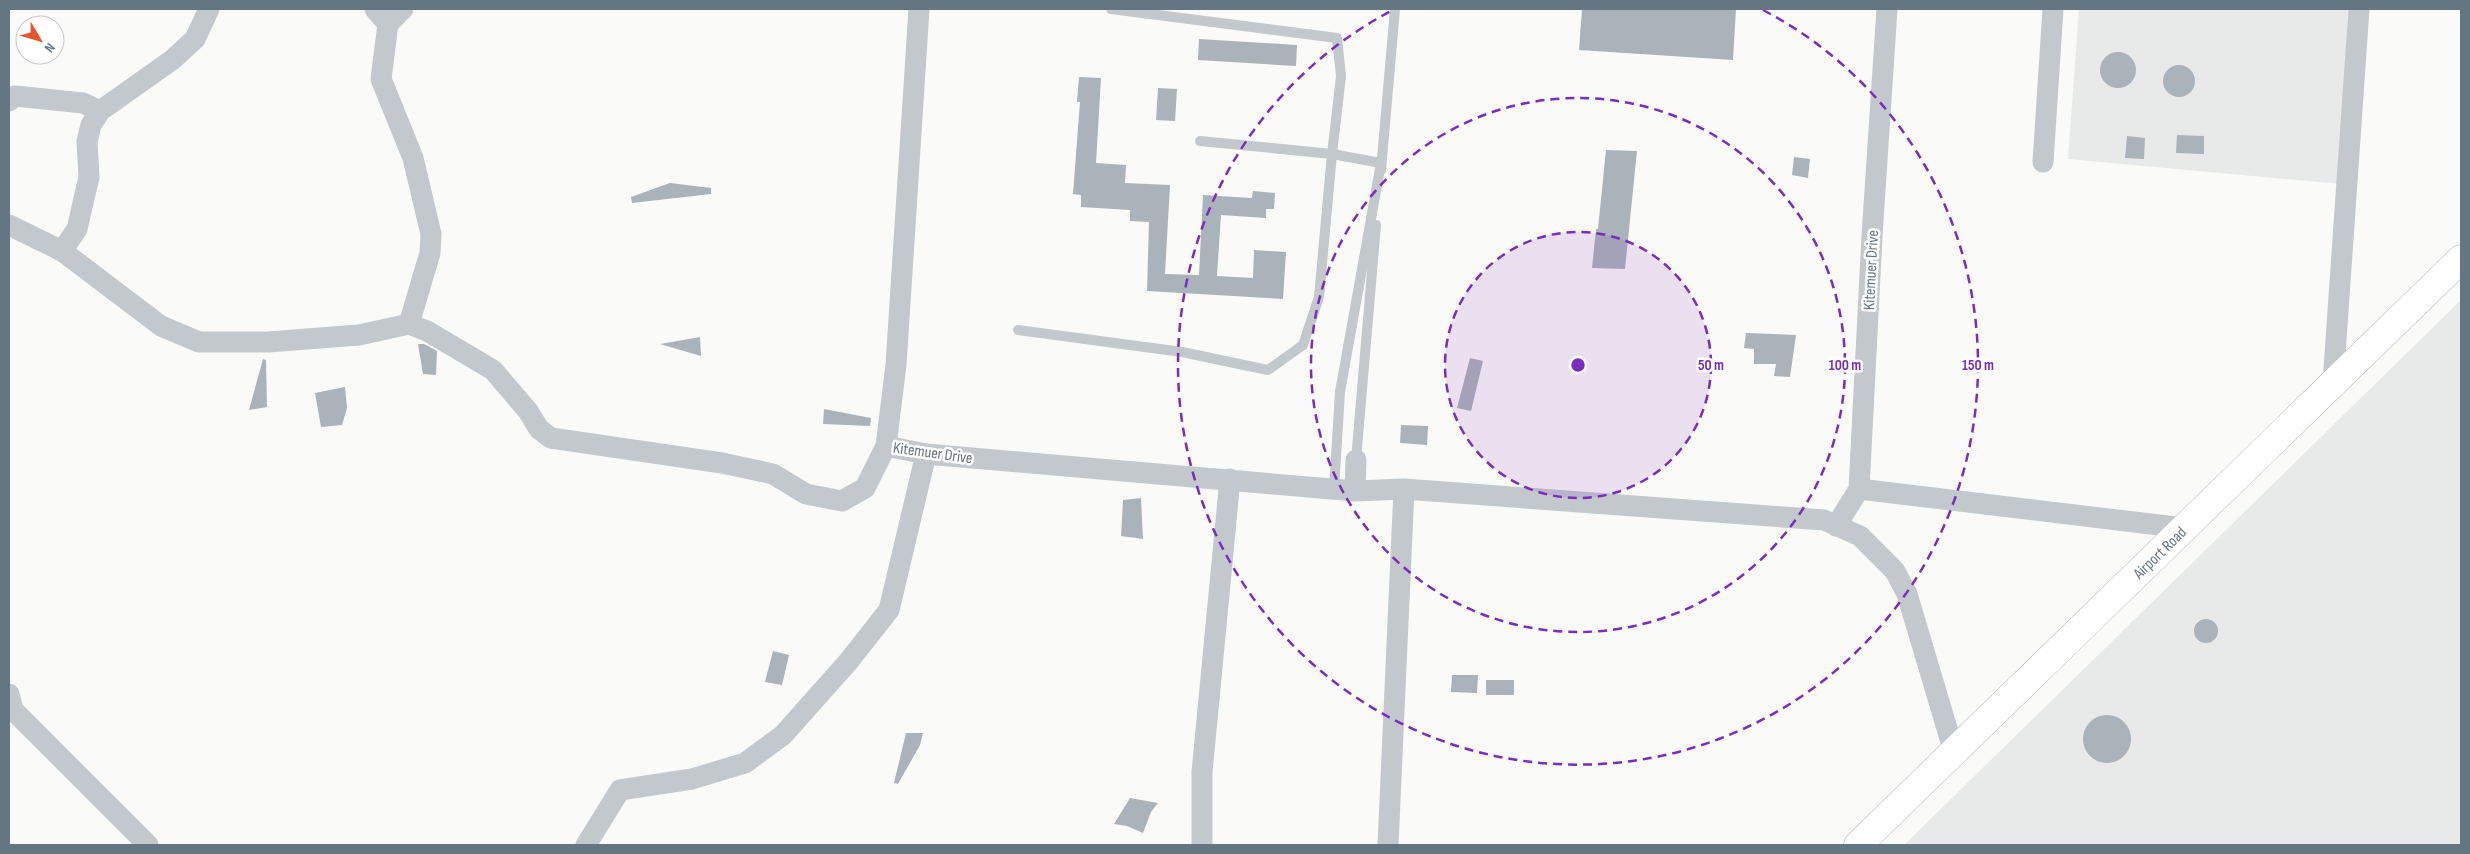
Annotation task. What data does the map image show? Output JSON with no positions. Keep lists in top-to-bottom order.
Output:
{
  "streets": {
    "street": ["Kitemuer Drive", "Airport Road"]
  },
  "crossings": [
    ["Kitemuer Drive", "Airport Road"]
  ],
  "north": "bottom right",
  "rings": ["50 m", "100 m", "150 m"]
}
